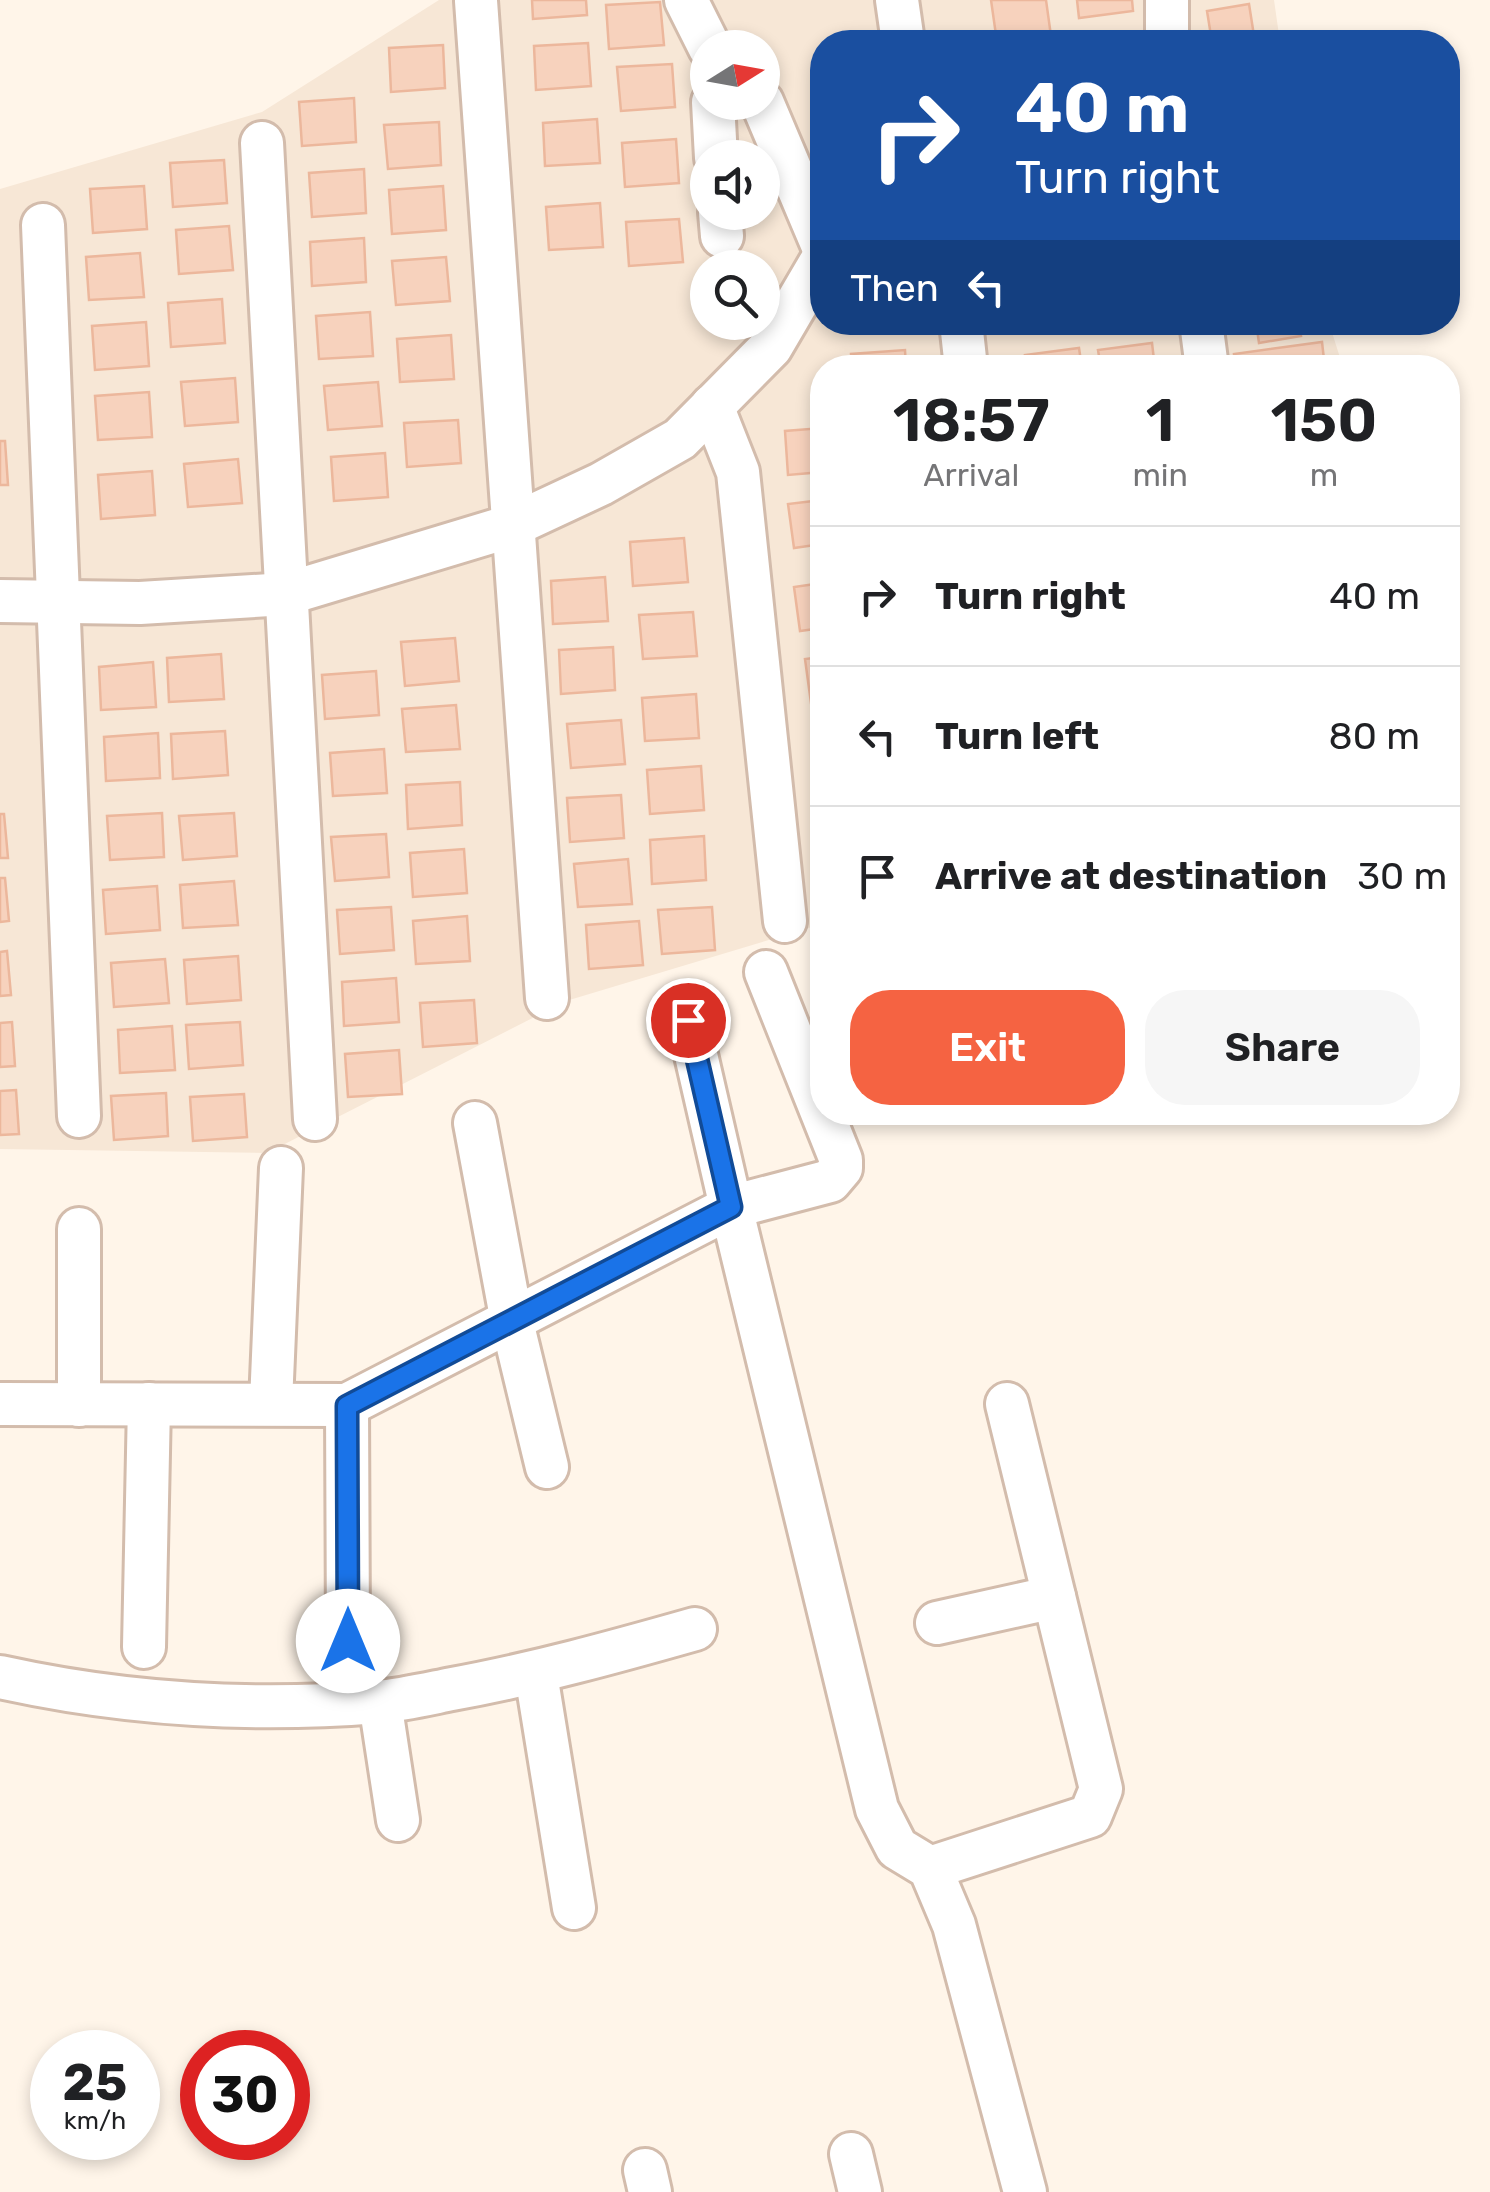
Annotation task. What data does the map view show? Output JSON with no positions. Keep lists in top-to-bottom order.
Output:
{
  "north": "right",
  "page": {
    "turn": ["40 m", "Turn right"],
    "then": "Then",
    "eta": [
      "18:57",
      "Arrival",
      "1",
      "min",
      "150",
      "m"
    ],
    "list": [
      {
        "name": "Turn right",
        "value": "40 m"
      },
      {
        "name": "Turn left",
        "value": "80 m"
      },
      {
        "name": "Arrive at destination",
        "value": "30 m"
      }
    ],
    "buttons": ["Exit", "Share"],
    "speed": "25 km/h",
    "limit": "30"
  }
}
